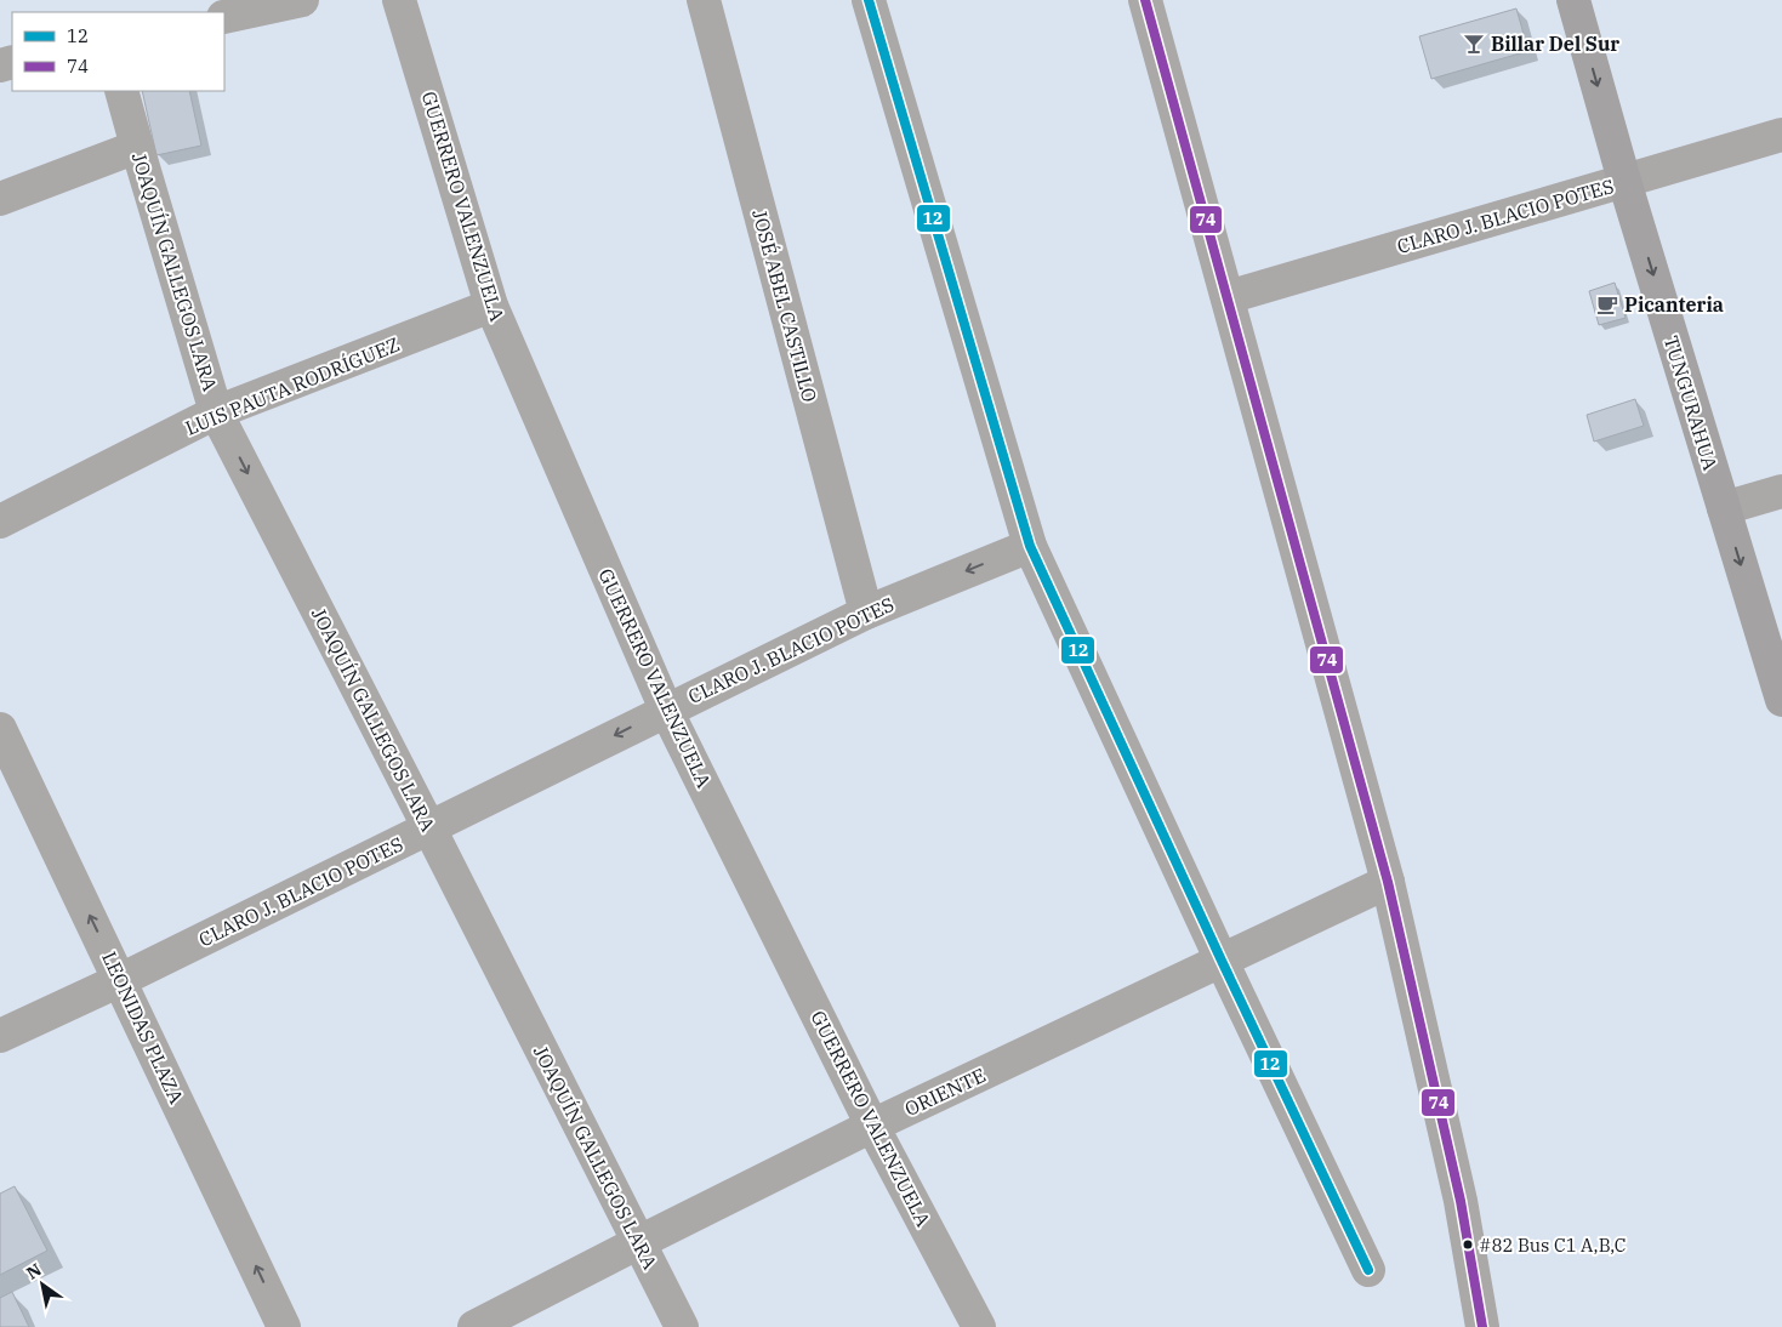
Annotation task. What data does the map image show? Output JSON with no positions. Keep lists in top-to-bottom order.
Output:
{
  "streets": {
    "main road": ["TUNGURAHUA"],
    "street": [
      "GUERRERO VALENZUELA",
      "CLARO J. BLACIO POTES",
      "JOAQUÍN GALLEGOS LARA",
      "JOSÉ ABEL CASTILLO",
      "LUIS PAUTA RODRÍGUEZ",
      "LEONIDAS PLAZA",
      "ORIENTE"
    ]
  },
  "crossings": [
    ["GUERRERO VALENZUELA", "CLARO J. BLACIO POTES"],
    ["GUERRERO VALENZUELA", "LUIS PAUTA RODRÍGUEZ"],
    ["GUERRERO VALENZUELA", "ORIENTE"],
    ["CLARO J. BLACIO POTES", "JOAQUÍN GALLEGOS LARA"],
    ["CLARO J. BLACIO POTES", "JOSÉ ABEL CASTILLO"],
    ["CLARO J. BLACIO POTES", "TUNGURAHUA"],
    ["CLARO J. BLACIO POTES", "LEONIDAS PLAZA"],
    ["JOAQUÍN GALLEGOS LARA", "LUIS PAUTA RODRÍGUEZ"],
    ["JOAQUÍN GALLEGOS LARA", "ORIENTE"]
  ],
  "one_way": ["TUNGURAHUA", "LEONIDAS PLAZA"],
  "places": {
    "bar": ["Billar Del Sur"],
    "cafe": ["Picanteria"],
    "other": ["#82 Bus C1 A,B,C"]
  },
  "lines": ["transit line 12", "transit line 74"],
  "legend": ["12", "74"],
  "north": "top left"
}
